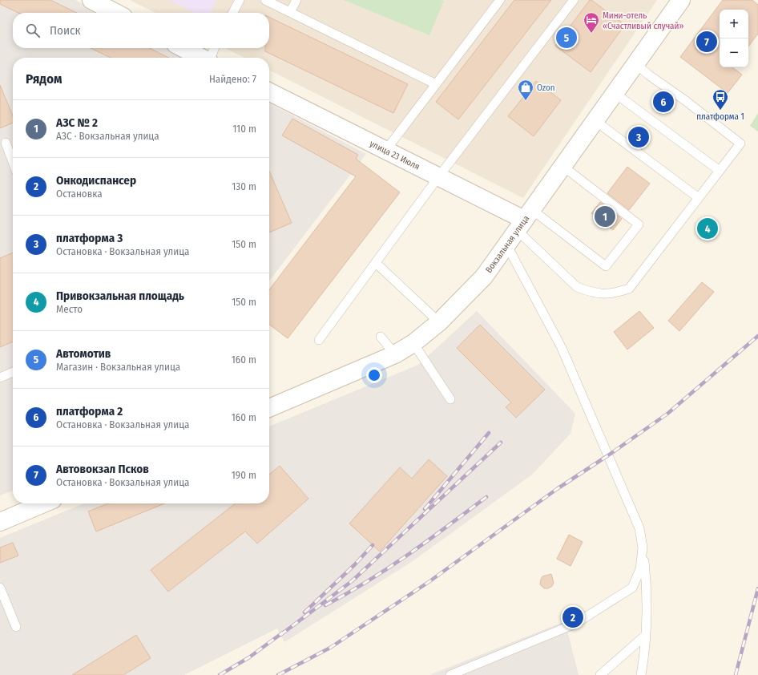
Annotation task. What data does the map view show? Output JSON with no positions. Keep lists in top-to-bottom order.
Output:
{
  "streets": {
    "main road": ["улица 23 Июля", "Вокзальная улица"]
  },
  "crossings": [
    ["улица 23 Июля", "Вокзальная улица"]
  ],
  "places": {
    "hotel": ["Мини-отель «Счастливый случай»"],
    "shop": ["Ozon"],
    "bus stop": ["платформа 1"]
  },
  "page": {
    "map_buttons": ["+", "−"],
    "search": "Поиск",
    "pins": [
      "5",
      "7",
      "6",
      "3",
      "1",
      "4",
      "2"
    ],
    "heading": ["Рядом", "Найдено: 7"],
    "list": [
      {
        "mark": "1",
        "name": "АЗС № 2",
        "note": "АЗС · Вокзальная улица",
        "value": "110 m"
      },
      {
        "mark": "2",
        "name": "Онкодиспансер",
        "note": "Остановка",
        "value": "130 m"
      },
      {
        "mark": "3",
        "name": "платформа 3",
        "note": "Остановка · Вокзальная улица",
        "value": "150 m"
      },
      {
        "mark": "4",
        "name": "Привокзальная площадь",
        "note": "Место",
        "value": "150 m"
      },
      {
        "mark": "5",
        "name": "Автомотив",
        "note": "Магазин · Вокзальная улица",
        "value": "160 m"
      },
      {
        "mark": "6",
        "name": "платформа 2",
        "note": "Остановка · Вокзальная улица",
        "value": "160 m"
      },
      {
        "mark": "7",
        "name": "Автовокзал Псков",
        "note": "Остановка · Вокзальная улица",
        "value": "190 m"
      }
    ]
  }
}
